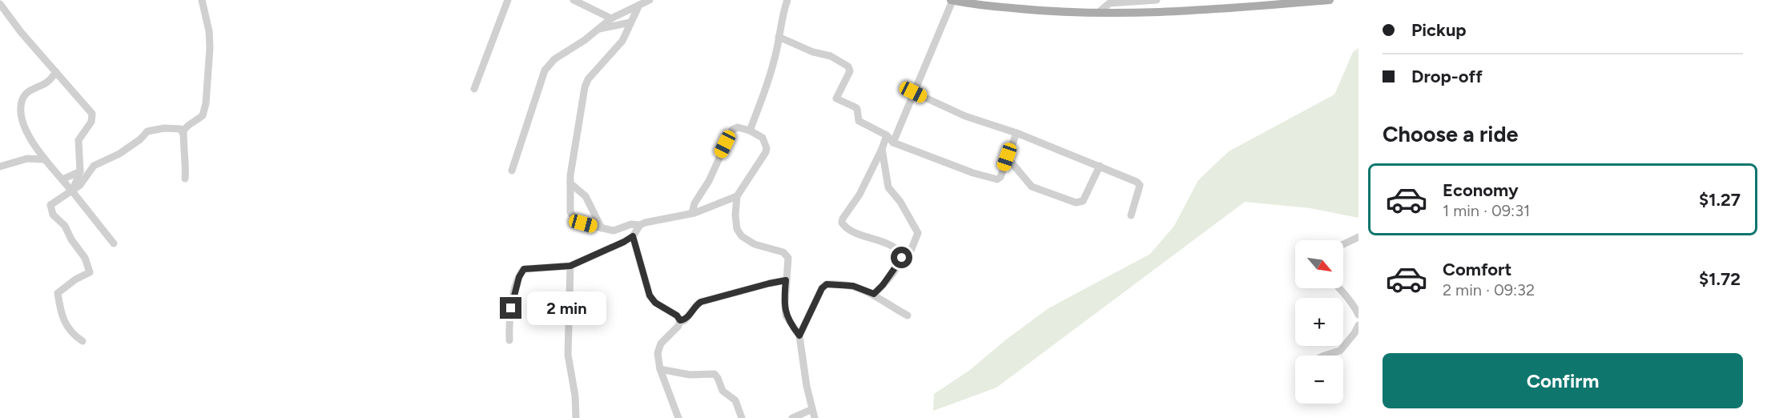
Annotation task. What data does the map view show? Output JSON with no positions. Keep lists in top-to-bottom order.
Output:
{
  "north": "bottom right",
  "page": {
    "banner": ["Pickup", "Drop-off"],
    "heading": "Choose a ride",
    "list": [
      {
        "name": "Economy",
        "note": "1 min · 09:31",
        "value": "$1.27"
      },
      {
        "name": "Comfort",
        "note": "2 min · 09:32",
        "value": "$1.72"
      }
    ],
    "map_buttons": ["+", "−"],
    "bubble": "2 min",
    "buttons": "Confirm"
  }
}
